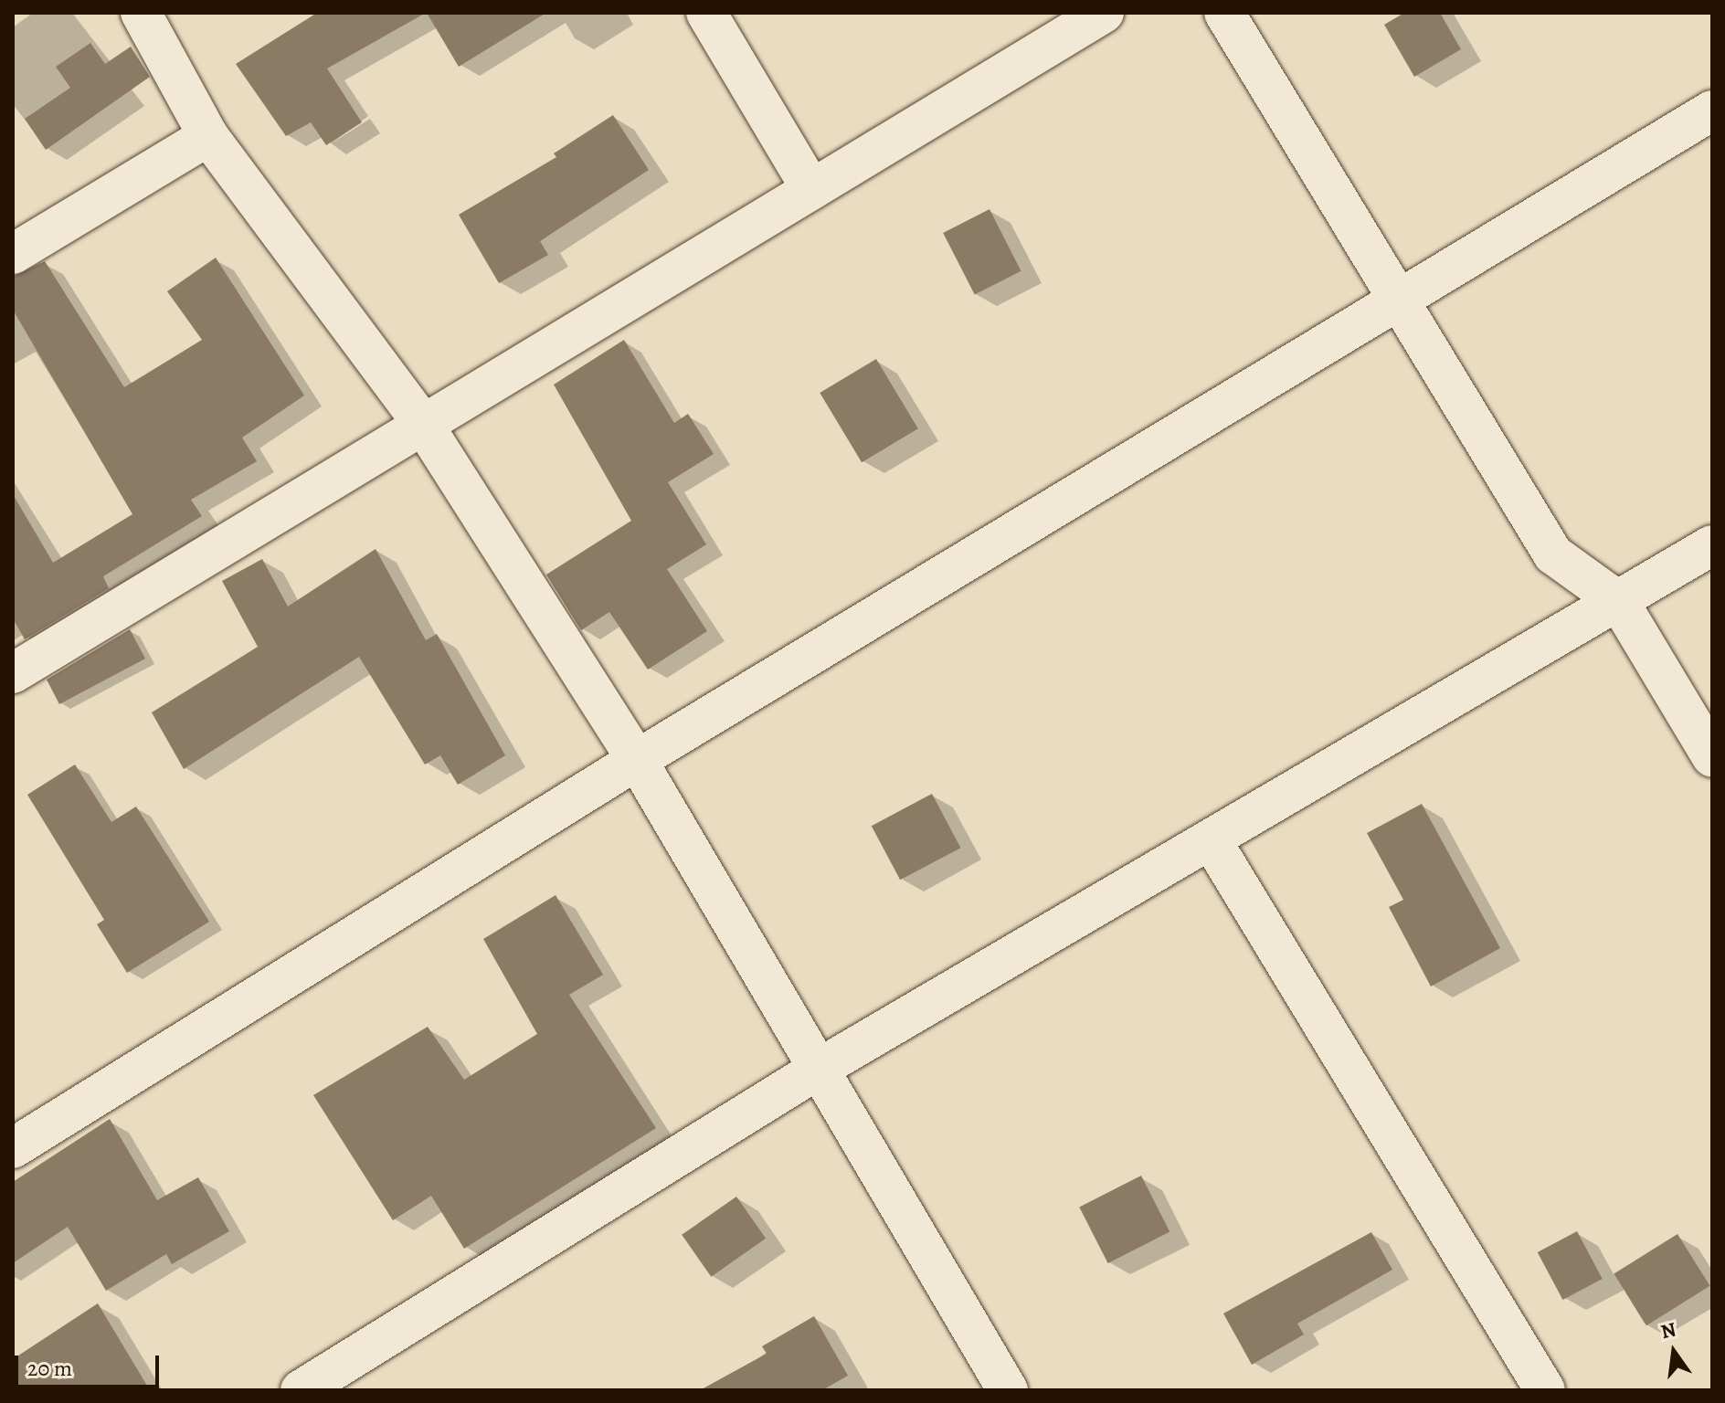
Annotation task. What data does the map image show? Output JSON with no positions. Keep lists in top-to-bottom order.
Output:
{
  "scale_bar": "20 m",
  "north": "top"
}
